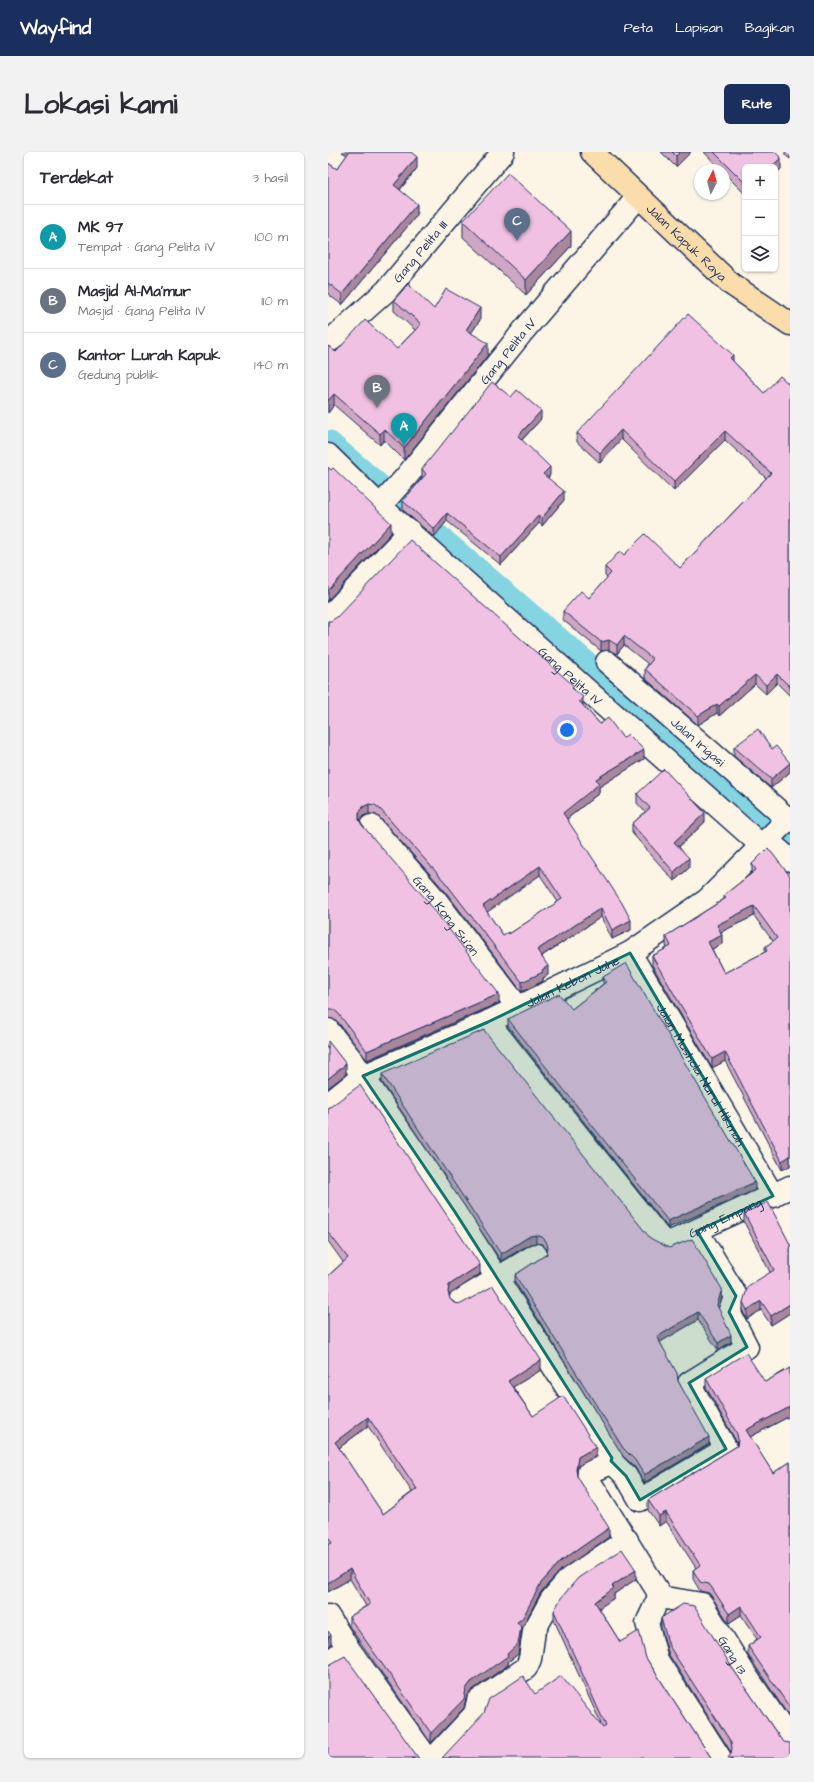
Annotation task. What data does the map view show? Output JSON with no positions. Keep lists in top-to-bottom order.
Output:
{
  "streets": {
    "main road": ["Jalan Kapuk Raya"],
    "street": [
      "Gang Pelita III",
      "Gang Pelita IV",
      "Jalan Irigasi",
      "Gang Kong Su'an",
      "Jalan Kebon Jahe",
      "Jalan Mushola Nurul Hikmah",
      "Gang Empang",
      "Gang 13"
    ]
  },
  "crossings": [
    ["Jalan Kapuk Raya", "Gang Pelita IV"],
    ["Gang Pelita IV", "Jalan Irigasi"],
    ["Gang Pelita IV", "Jalan Kebon Jahe"],
    ["Jalan Irigasi", "Jalan Kebon Jahe"],
    ["Gang Kong Su'an", "Jalan Kebon Jahe"],
    ["Jalan Kebon Jahe", "Jalan Mushola Nurul Hikmah"],
    ["Jalan Kebon Jahe", "Gang Empang"],
    ["Jalan Mushola Nurul Hikmah", "Gang Empang"]
  ],
  "north": "top",
  "page": {
    "header": "Wayfind",
    "nav": ["Peta", "Lapisan", "Bagikan"],
    "buttons": "Rute",
    "title": "Lokasi kami",
    "heading": ["Terdekat", "3 hasil"],
    "map_buttons": ["+", "−"],
    "list": [
      {
        "mark": "A",
        "name": "MK 97",
        "note": "Tempat · Gang Pelita IV",
        "value": "100 m"
      },
      {
        "mark": "B",
        "name": "Masjid Al-Ma'mur",
        "note": "Masjid · Gang Pelita IV",
        "value": "110 m"
      },
      {
        "mark": "C",
        "name": "Kantor Lurah Kapuk",
        "note": "Gedung publik",
        "value": "140 m"
      }
    ],
    "pins": ["C", "B", "A"]
  }
}
